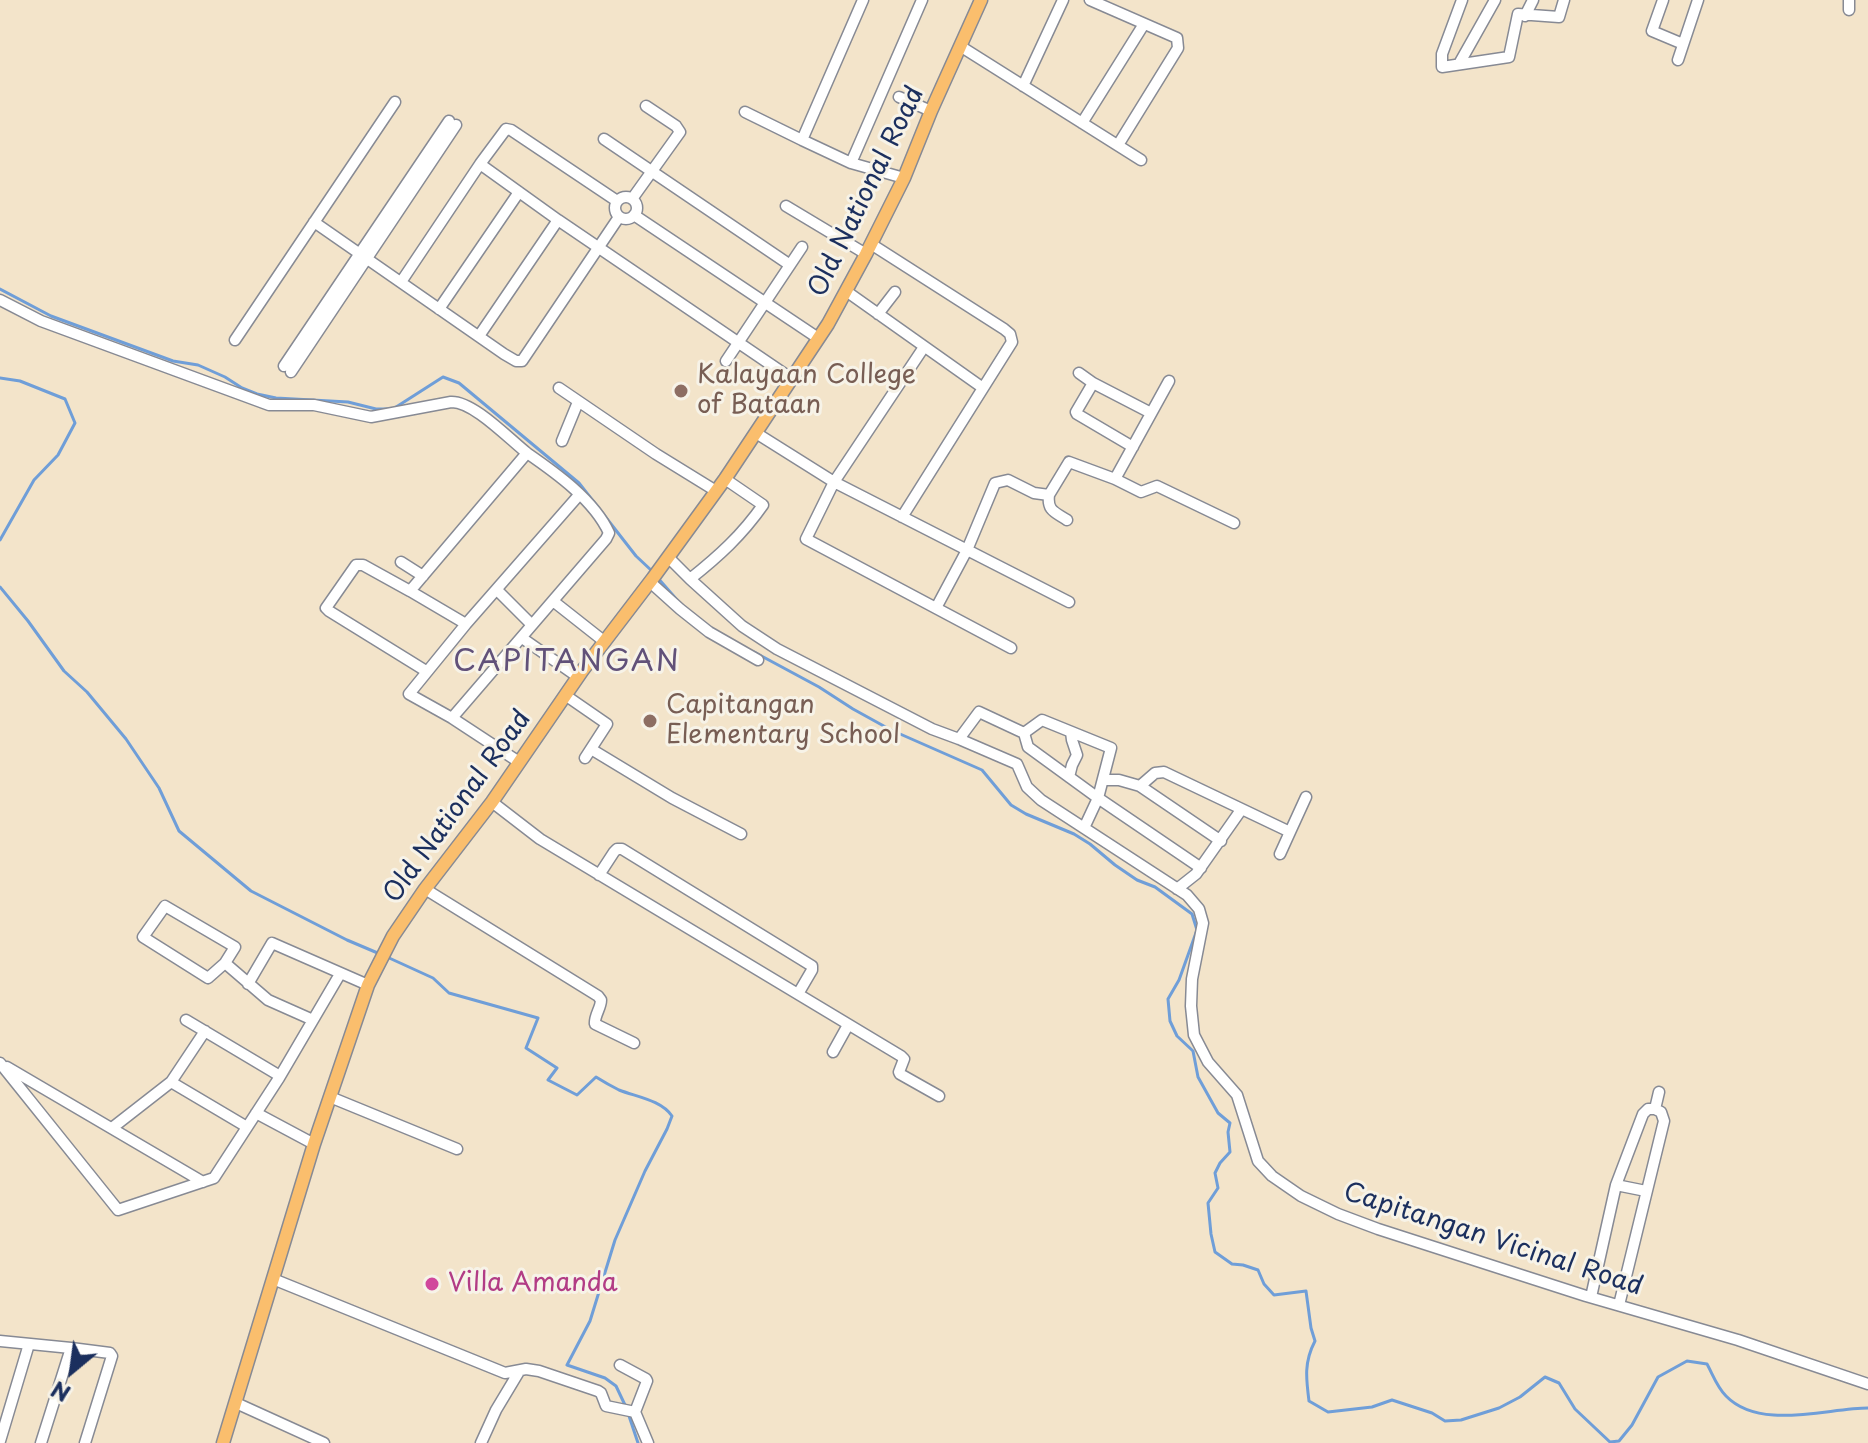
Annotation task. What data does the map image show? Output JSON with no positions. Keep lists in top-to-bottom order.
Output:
{
  "streets": {
    "main road": ["Old National Road"],
    "street": ["Capitangan Vicinal Road"]
  },
  "crossings": [
    ["Old National Road", "Capitangan Vicinal Road"]
  ],
  "districts": ["CAPITANGAN"],
  "places": ["Kalayaan College of Bataan", "Capitangan Elementary School", "Villa Amanda"],
  "north": "bottom left"
}
